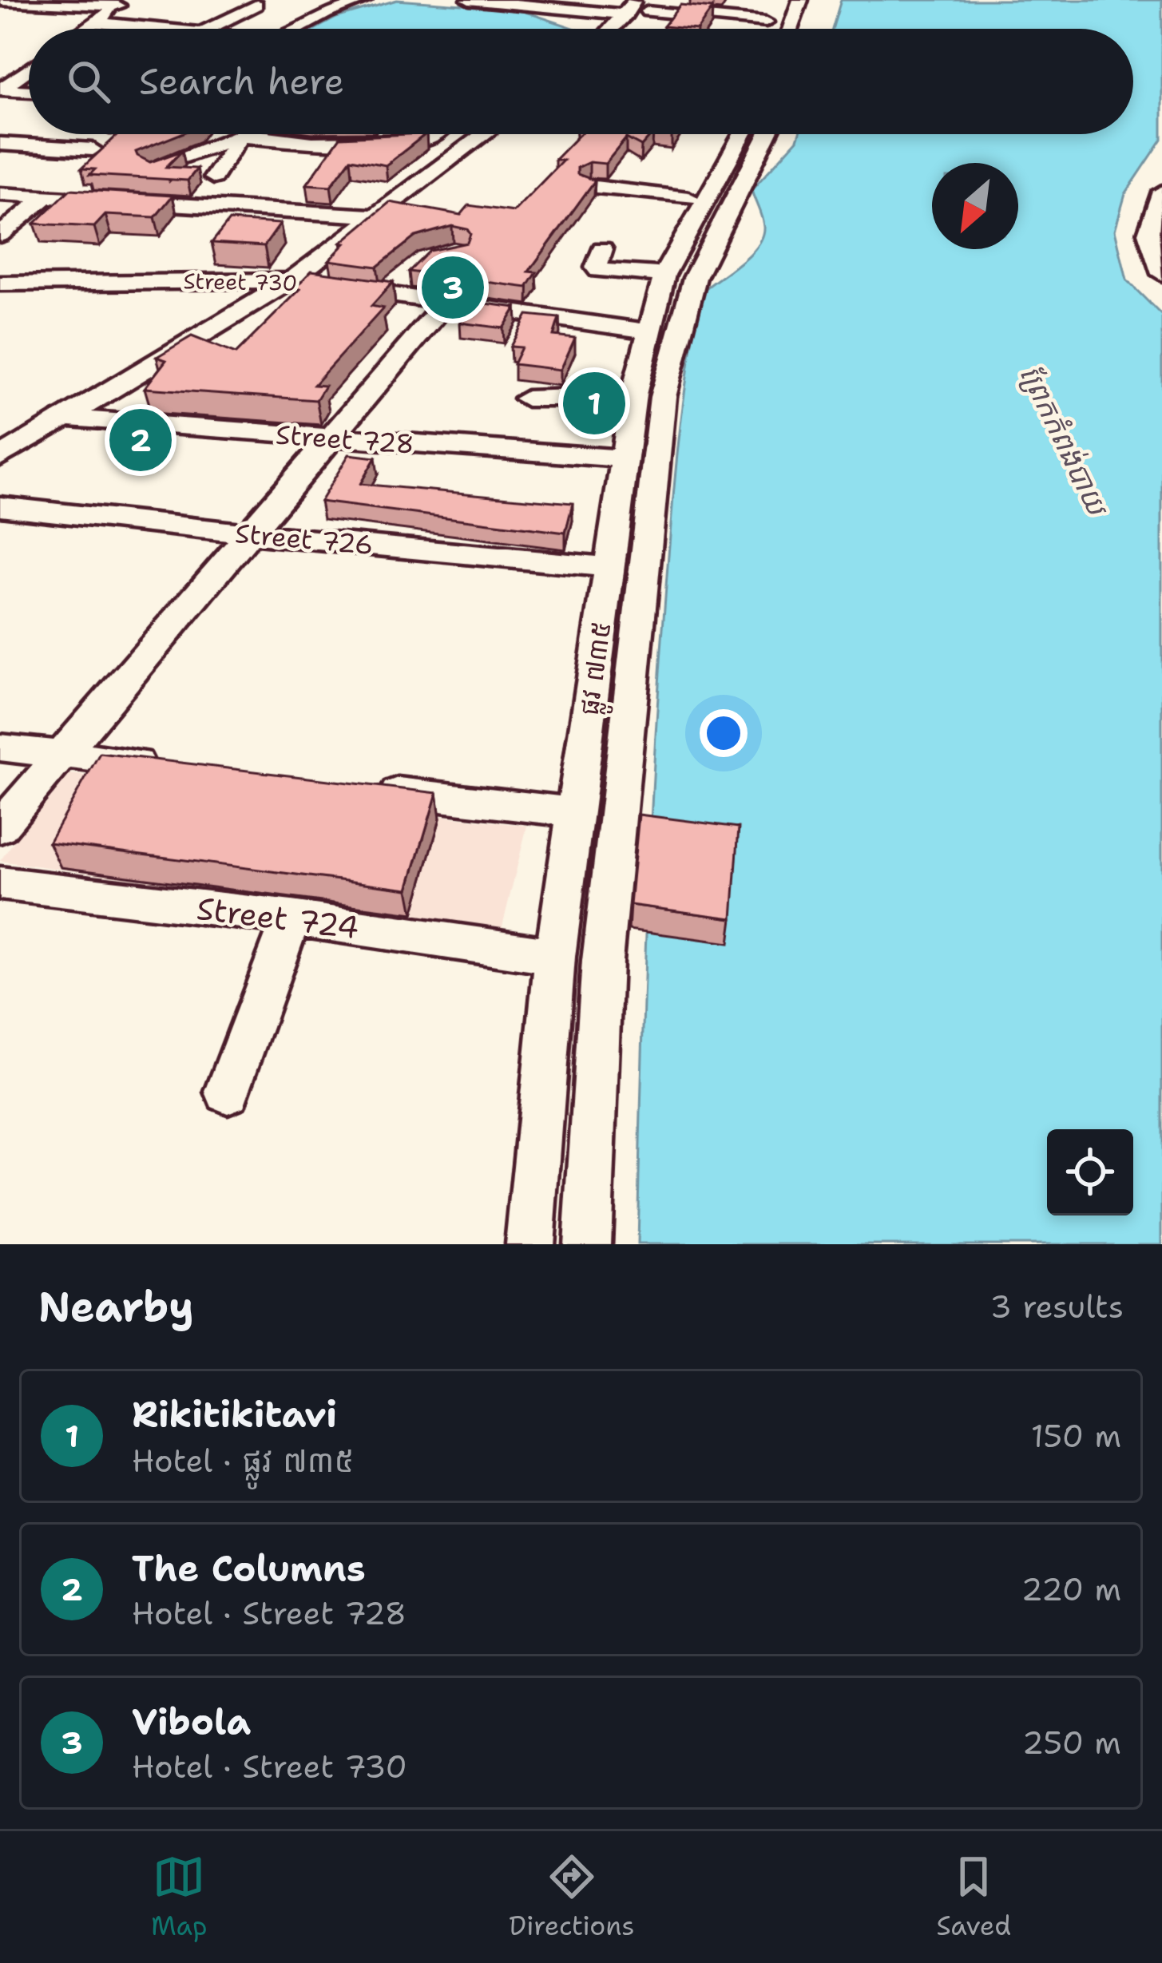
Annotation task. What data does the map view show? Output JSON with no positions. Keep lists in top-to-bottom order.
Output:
{
  "streets": {
    "street": [
      "Street 730",
      "Street 728",
      "Street 726",
      "ផ្លូវ ៧៣៥",
      "Street 724"
    ]
  },
  "crossings": [
    ["Street 730", "ផ្លូវ ៧៣៥"],
    ["Street 728", "ផ្លូវ ៧៣៥"],
    ["Street 726", "ផ្លូវ ៧៣៥"],
    ["ផ្លូវ ៧៣៥", "Street 724"]
  ],
  "water": ["ព្រែកកំពង់បាយ"],
  "north": "bottom left",
  "page": {
    "search": "Search here",
    "pins": ["3", "1", "2"],
    "heading": ["Nearby", "3 results"],
    "list": [
      {
        "mark": "1",
        "name": "Rikitikitavi",
        "note": "Hotel · ផ្លូវ ៧៣៥",
        "value": "150 m"
      },
      {
        "mark": "2",
        "name": "The Columns",
        "note": "Hotel · Street 728",
        "value": "220 m"
      },
      {
        "mark": "3",
        "name": "Vibola",
        "note": "Hotel · Street 730",
        "value": "250 m"
      }
    ],
    "nav": ["Map", "Directions", "Saved"]
  }
}
